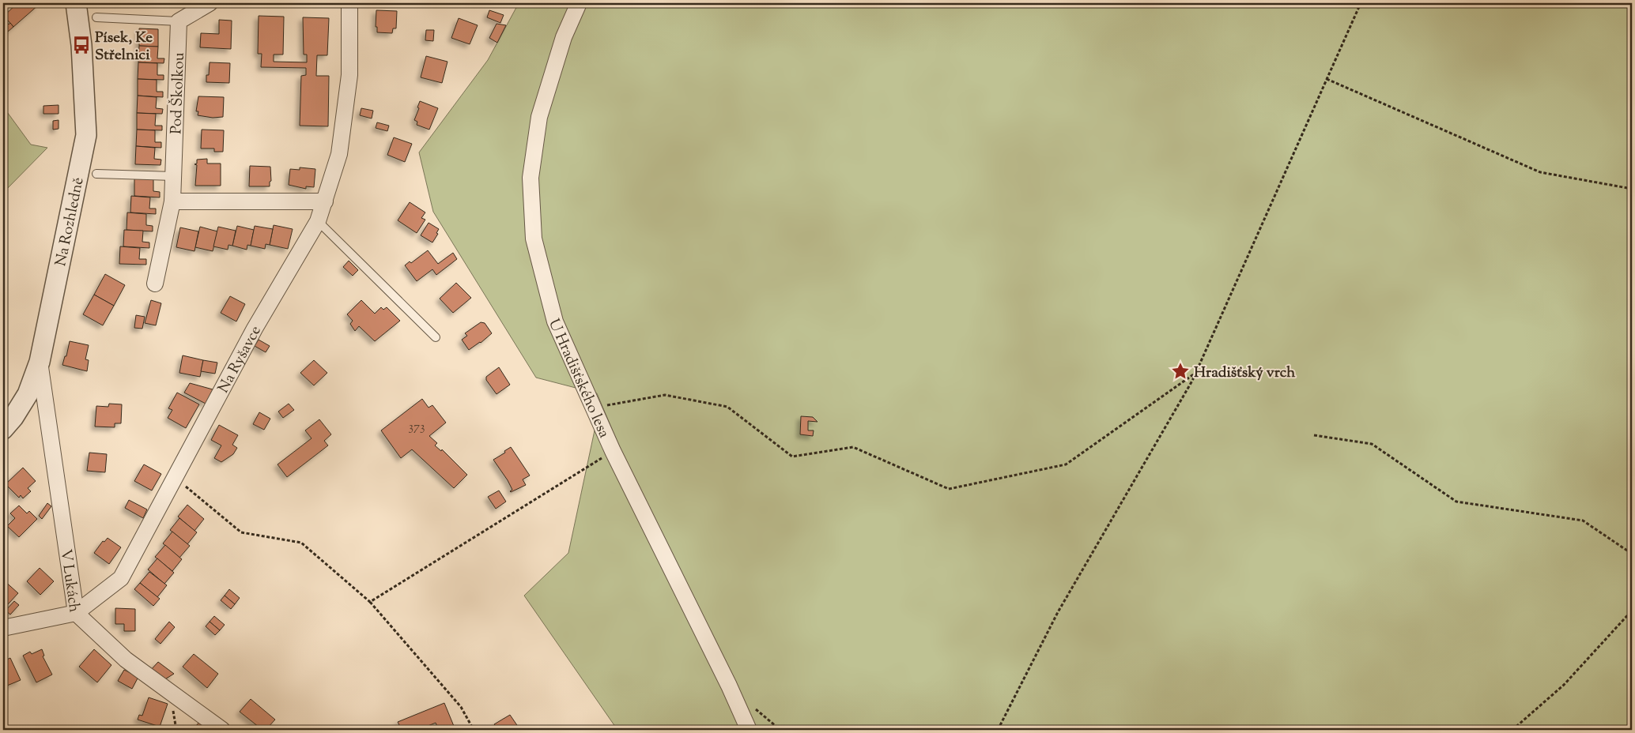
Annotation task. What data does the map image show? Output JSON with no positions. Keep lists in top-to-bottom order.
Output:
{
  "streets": {
    "street": [
      "Pod Školkou",
      "Na Rozhledně",
      "Na Ryšavce",
      "U Hradišťského lesa",
      "V Lukách"
    ]
  },
  "crossings": [
    ["Na Rozhledně", "V Lukách"],
    ["Na Ryšavce", "V Lukách"]
  ],
  "places": {
    "bus stop": ["Písek, Ke Střelnici"],
    "place": ["Hradišťský vrch"]
  },
  "house_numbers": ["373"]
}
